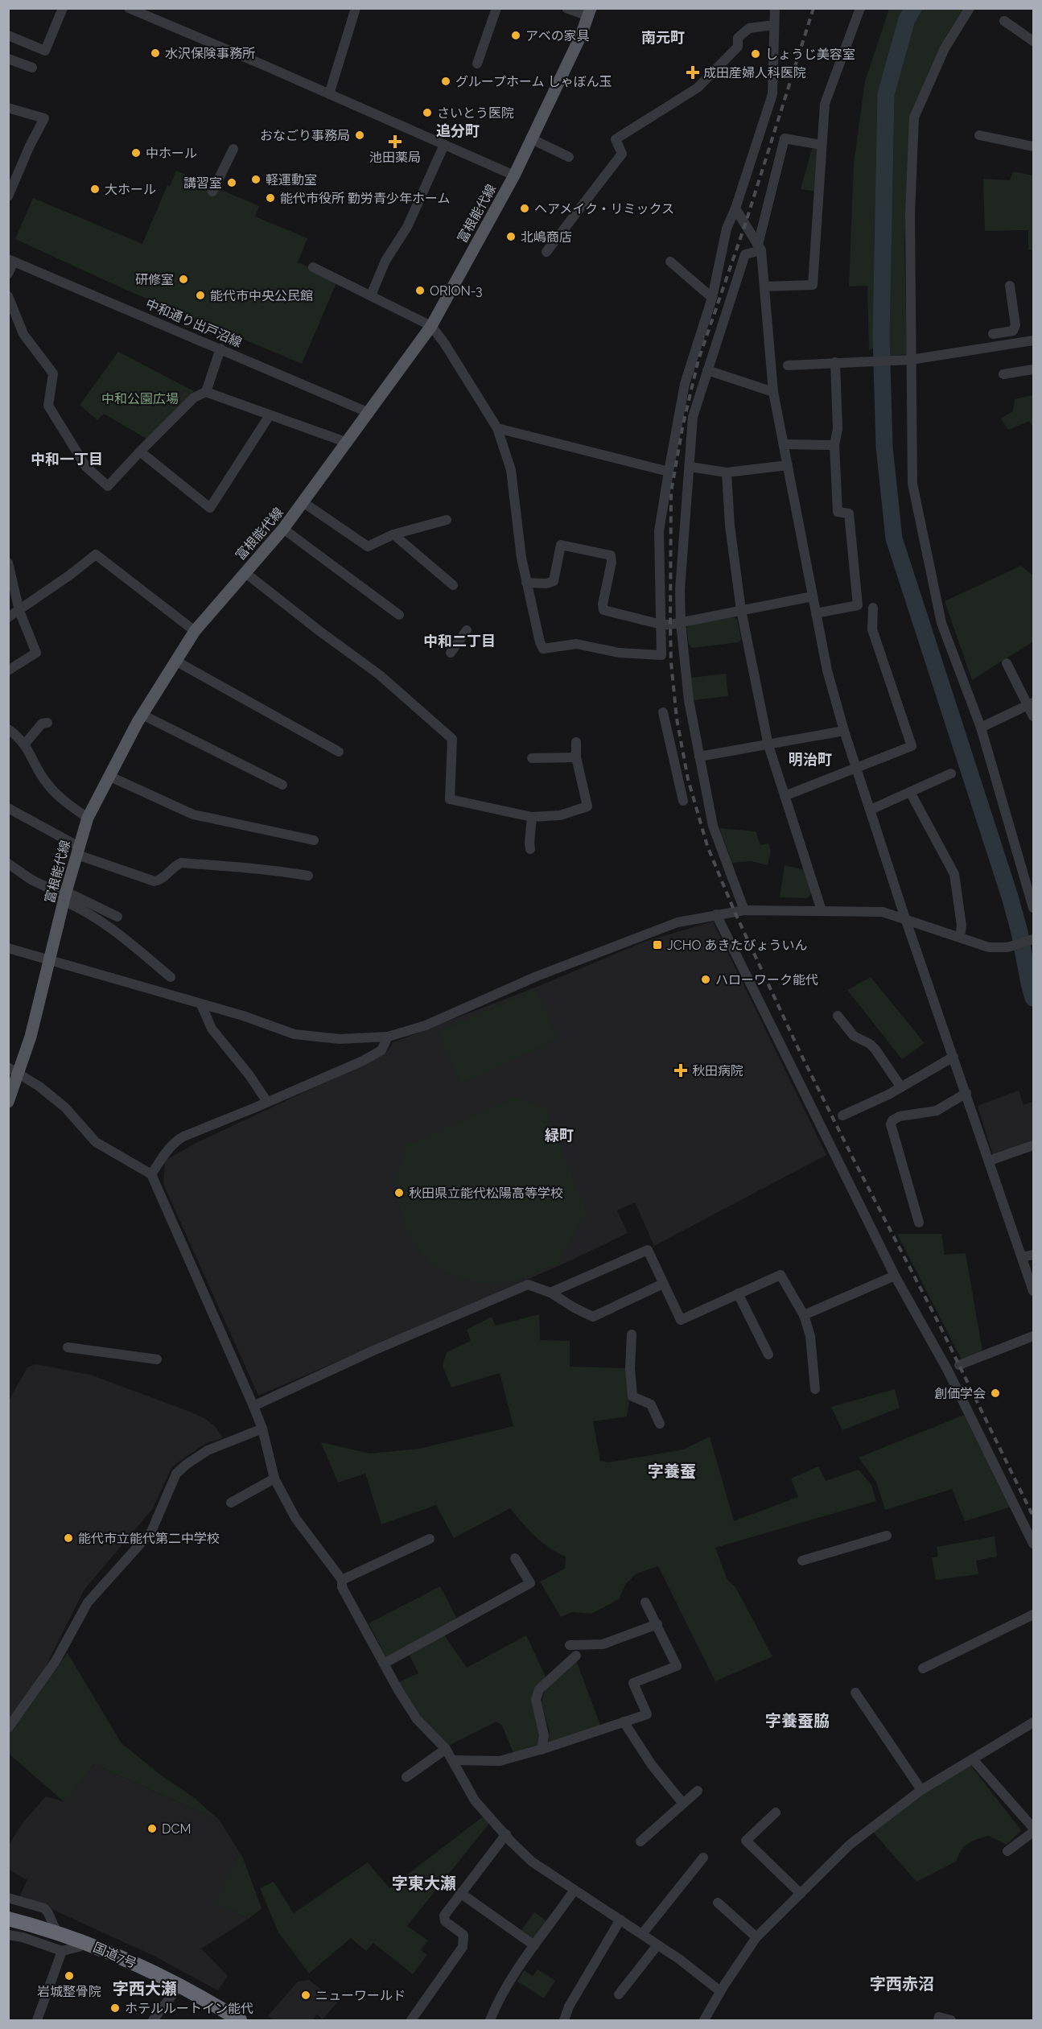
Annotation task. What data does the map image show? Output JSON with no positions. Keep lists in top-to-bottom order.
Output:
{
  "streets": {
    "highway": ["国道7号"],
    "main road": ["富根能代線"],
    "street": ["中和通り出戸沼線"]
  },
  "crossings": [
    ["富根能代線", "中和通り出戸沼線"]
  ],
  "districts": [
    "南元町",
    "追分町",
    "中和一丁目",
    "中和二丁目",
    "明治町",
    "緑町",
    "字養蚕",
    "字養蚕脇",
    "字東大瀬",
    "字西赤沼",
    "字西大瀬"
  ],
  "parks": ["中和公園広場"],
  "places": {
    "other": [
      "アベの家具",
      "水沢保険事務所",
      "しょうじ美容室",
      "グループホーム しゃぼん玉",
      "さいとう医院",
      "おなごり事務局",
      "中ホール",
      "軽運動室",
      "講習室",
      "大ホール",
      "能代市役所 勤労青少年ホーム",
      "ヘアメイク・リミックス",
      "北嶋商店",
      "研修室",
      "ORION-3",
      "能代市中央公民館",
      "ハローワーク能代",
      "秋田県立能代松陽高等学校",
      "創価学会",
      "能代市立能代第二中学校",
      "DCM",
      "岩城整骨院",
      "ニューワールド",
      "ホテルルートイン能代"
    ],
    "health": ["成田産婦人科医院", "池田薬局", "秋田病院"],
    "transit": ["JCHO あきたびょういん"]
  }
}
